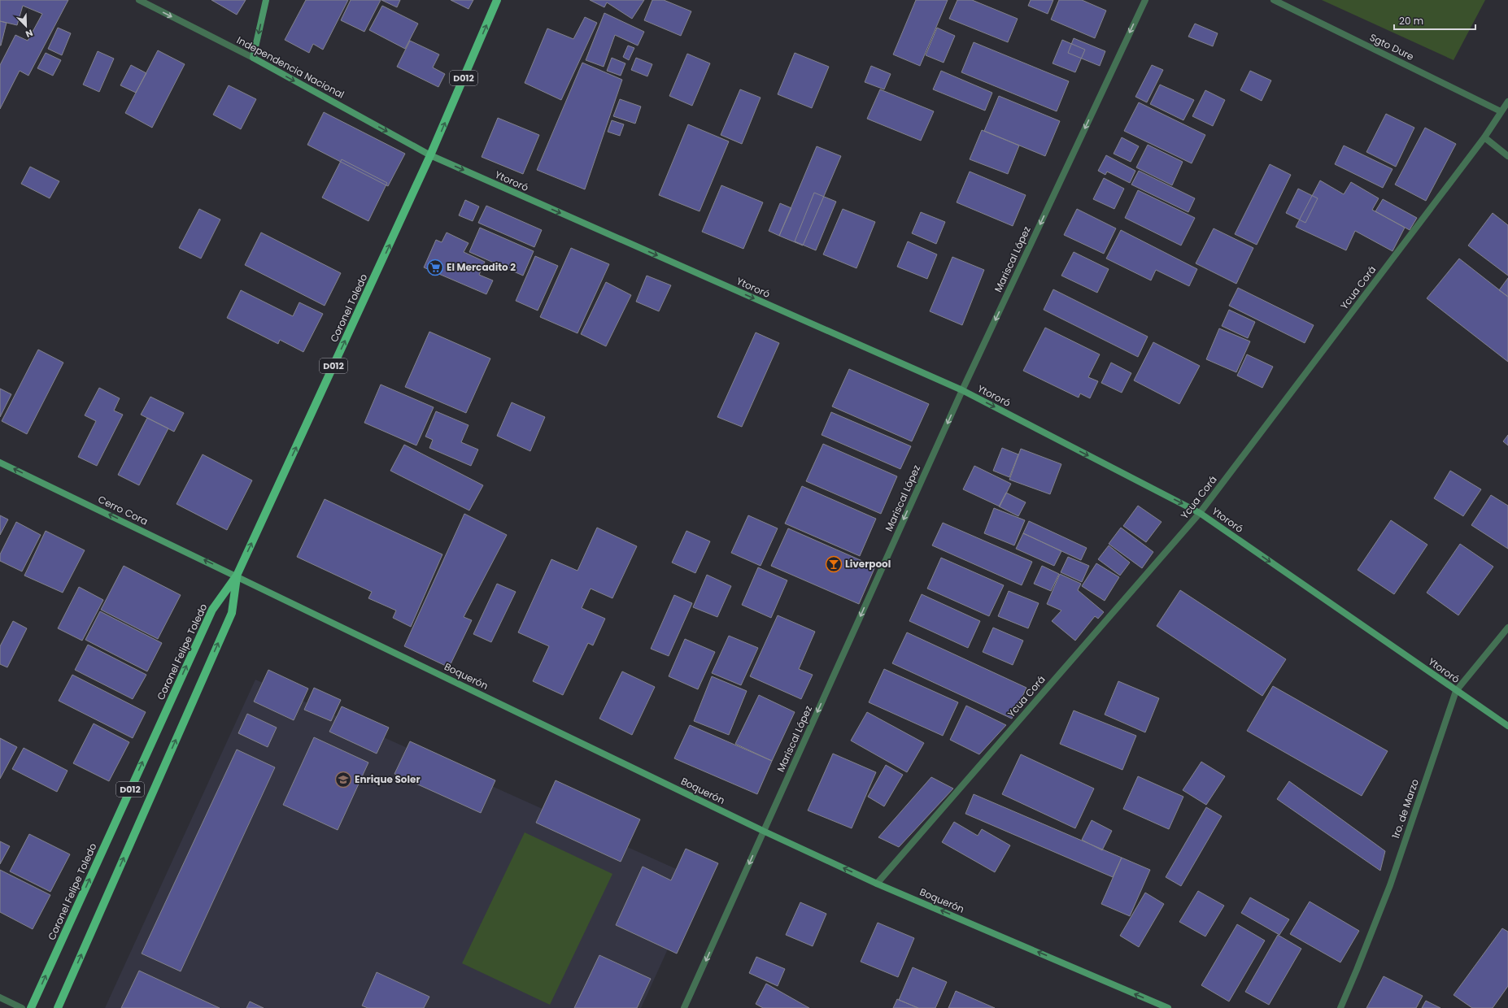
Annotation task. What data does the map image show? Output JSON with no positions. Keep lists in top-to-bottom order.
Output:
{
  "streets": {
    "main road": ["D012", "Coronel Toledo", "Coronel Felipe Toledo"],
    "street": [
      "Sgto Dure",
      "Independencia Nacional",
      "Ytororó",
      "Mariscal López",
      "Ycua Corá",
      "Cerro Cora",
      "Boquerón",
      "1ro. de Marzo"
    ]
  },
  "crossings": [
    ["Sgto Dure", "Ycua Corá"],
    ["Independencia Nacional", "D012"],
    ["Independencia Nacional", "Ytororó"],
    ["Independencia Nacional", "Coronel Toledo"],
    ["D012", "Ytororó"],
    ["D012", "Coronel Toledo"],
    ["D012", "Cerro Cora"],
    ["D012", "Coronel Felipe Toledo"],
    ["D012", "Boquerón"],
    ["Ytororó", "Mariscal López"],
    ["Ytororó", "Ycua Corá"],
    ["Ytororó", "Coronel Toledo"],
    ["Ytororó", "1ro. de Marzo"],
    ["Mariscal López", "Boquerón"],
    ["Ycua Corá", "Boquerón"],
    ["Coronel Toledo", "Cerro Cora"],
    ["Coronel Toledo", "Coronel Felipe Toledo"],
    ["Coronel Toledo", "Boquerón"],
    ["Cerro Cora", "Coronel Felipe Toledo"],
    ["Cerro Cora", "Boquerón"],
    ["Coronel Felipe Toledo", "Boquerón"]
  ],
  "one_way": [
    "Independencia Nacional",
    "Ytororó",
    "Mariscal López",
    "Coronel Toledo",
    "Cerro Cora",
    "Boquerón"
  ],
  "places": {
    "supermarket": ["El Mercadito 2"],
    "bar": ["Liverpool"],
    "school or university": ["Enrique Soler"]
  },
  "scale_bar": "20 m",
  "north": "bottom right"
}
